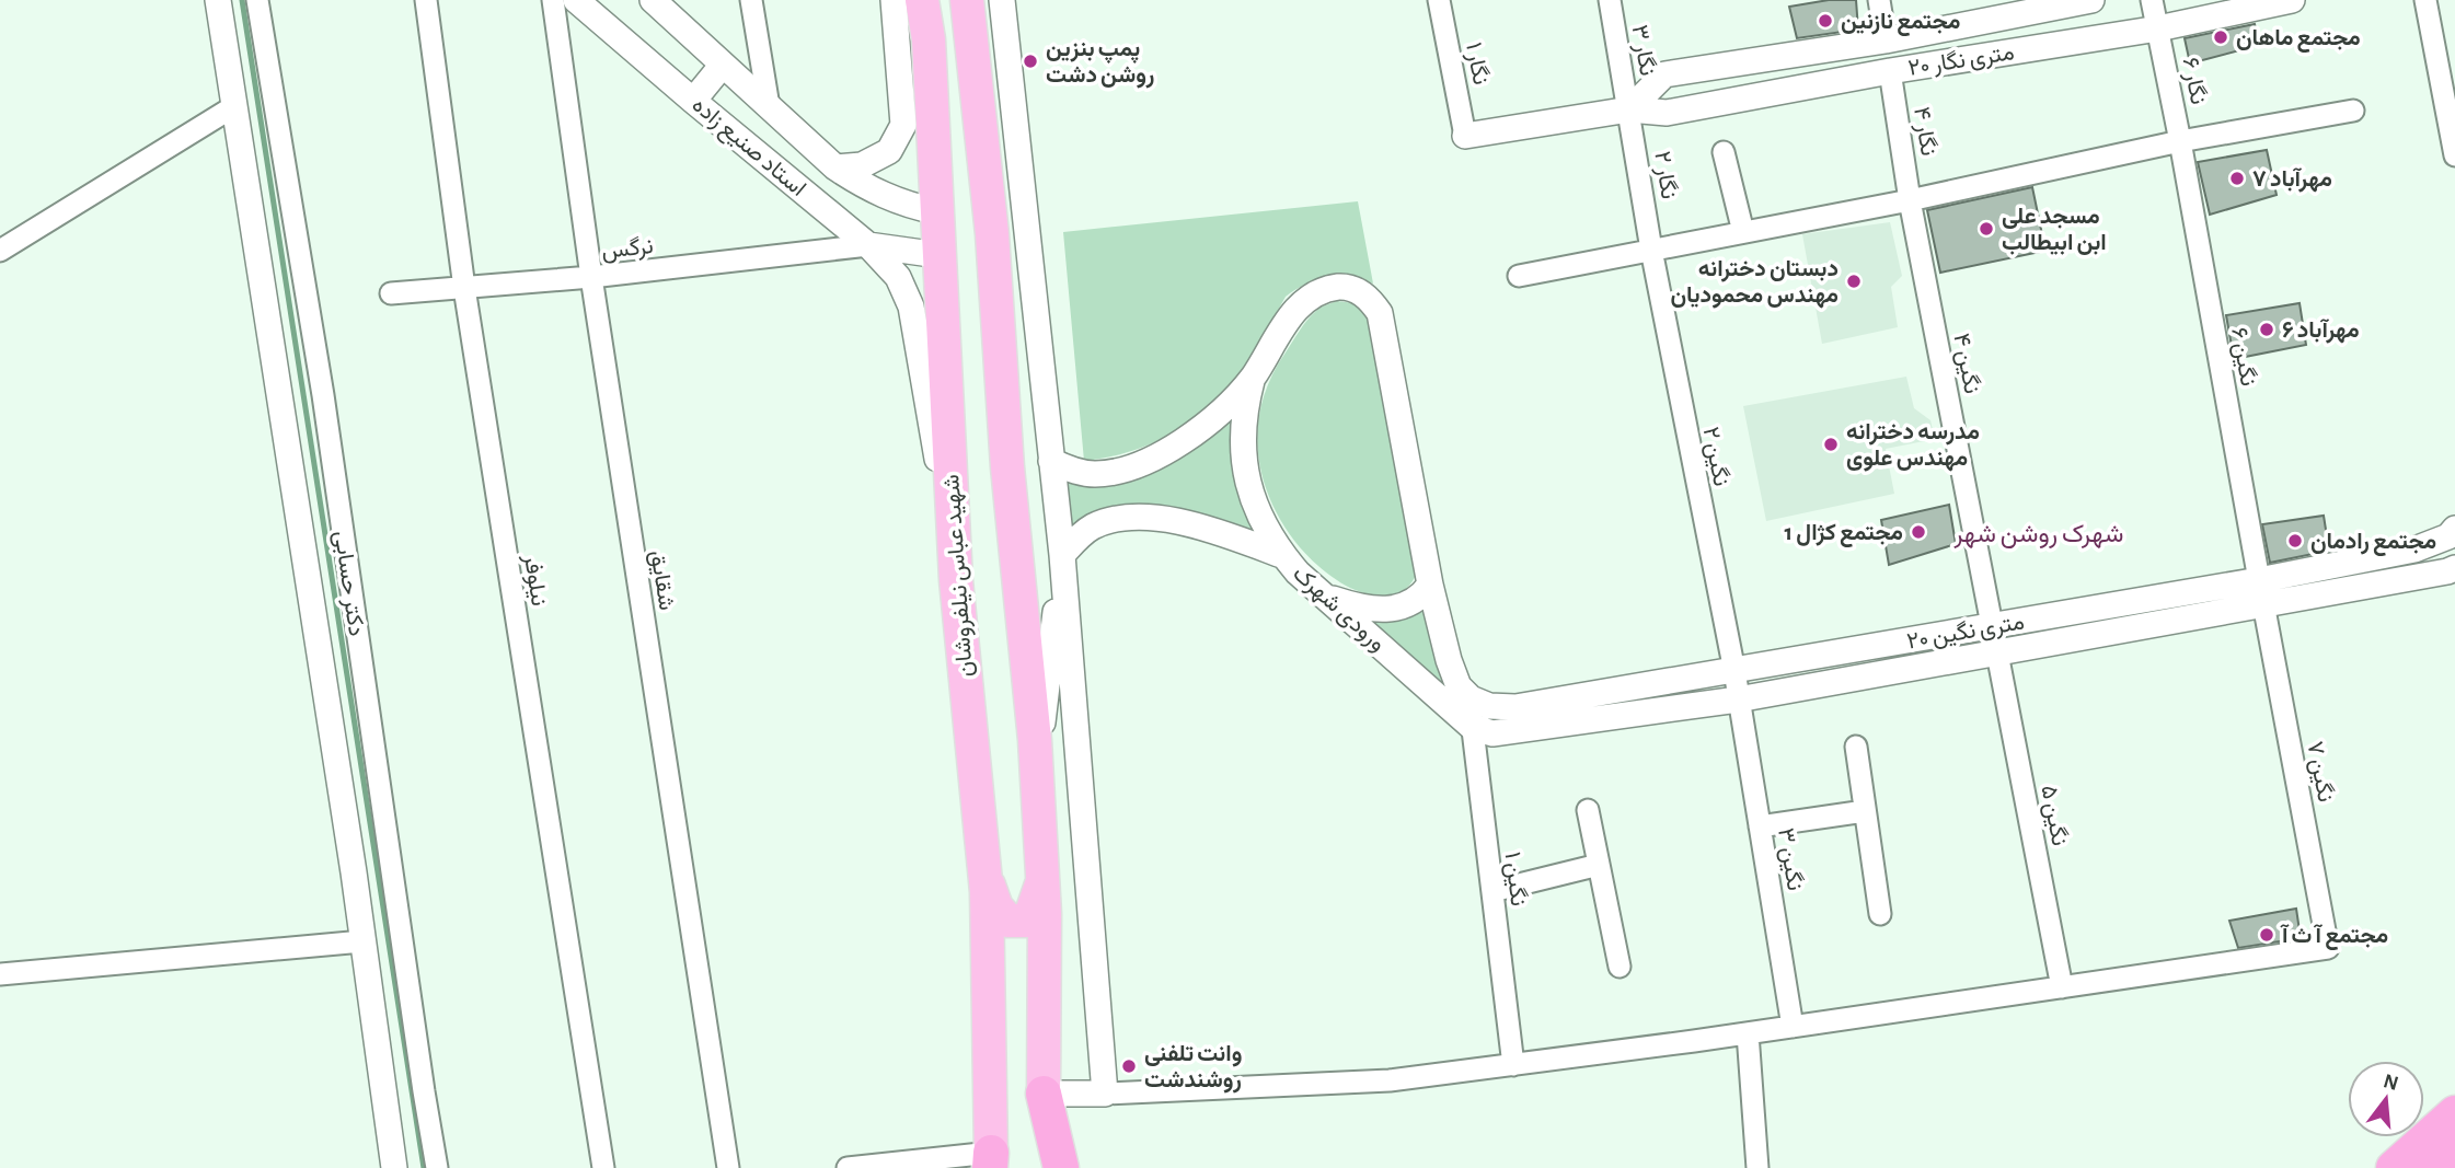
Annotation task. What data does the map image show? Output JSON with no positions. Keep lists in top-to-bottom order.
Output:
{
  "streets": {
    "main road": ["شهید عباس نیلفروشان"],
    "street": [
      "نگار ۳",
      "۲۰ متری نگار",
      "نگار ۱",
      "نگار ۶",
      "نگار ۴",
      "استاد صنیع زاده",
      "نگار ۲",
      "نرگس",
      "نگین ۶",
      "نگین ۴",
      "نگین ۲",
      "نیلوفر",
      "شقایق",
      "دکتر حسابی",
      "ورودی شهرک",
      "۲۰ متری نگین",
      "نگین ۷",
      "نگین ۵",
      "نگین ۳",
      "نگین ۱"
    ]
  },
  "crossings": [
    ["نگار ۳", "۲۰ متری نگار"],
    ["نگار ۳", "نگار ۲"],
    ["۲۰ متری نگار", "نگار ۱"],
    ["۲۰ متری نگار", "نگار ۶"],
    ["۲۰ متری نگار", "نگار ۴"],
    ["۲۰ متری نگار", "نگار ۲"],
    ["نگار ۶", "نگین ۶"],
    ["نگار ۴", "نگین ۴"],
    ["استاد صنیع زاده", "نرگس"],
    ["استاد صنیع زاده", "شهید عباس نیلفروشان"],
    ["نگار ۲", "نگین ۲"],
    ["نرگس", "نیلوفر"],
    ["نرگس", "شقایق"],
    ["نگین ۶", "۲۰ متری نگین"],
    ["نگین ۶", "نگین ۷"],
    ["نگین ۴", "۲۰ متری نگین"],
    ["نگین ۴", "نگین ۵"],
    ["نگین ۲", "۲۰ متری نگین"],
    ["نگین ۲", "نگین ۳"],
    ["ورودی شهرک", "۲۰ متری نگین"],
    ["ورودی شهرک", "نگین ۱"],
    ["۲۰ متری نگین", "نگین ۷"],
    ["۲۰ متری نگین", "نگین ۵"],
    ["۲۰ متری نگین", "نگین ۳"],
    ["۲۰ متری نگین", "نگین ۱"],
    ["نگین ۷", "نگین ۵"]
  ],
  "districts": ["شهرک روشن شهر"],
  "places": [
    "مجتمع نازنین",
    "مجتمع ماهان",
    "پمپ بنزین روشن دشت",
    "مهرآباد ۷",
    "مسجد علی ابن ابیطالب",
    "دبستان دخترانه مهندس محمودیان",
    "مهرآباد ۶",
    "مدرسه دخترانه مهندس علوی",
    "مجتمع کژال 1",
    "مجتمع رادمان",
    "مجتمع آ ث آ",
    "وانت تلفنی روشندشت"
  ],
  "north": "top"
}
